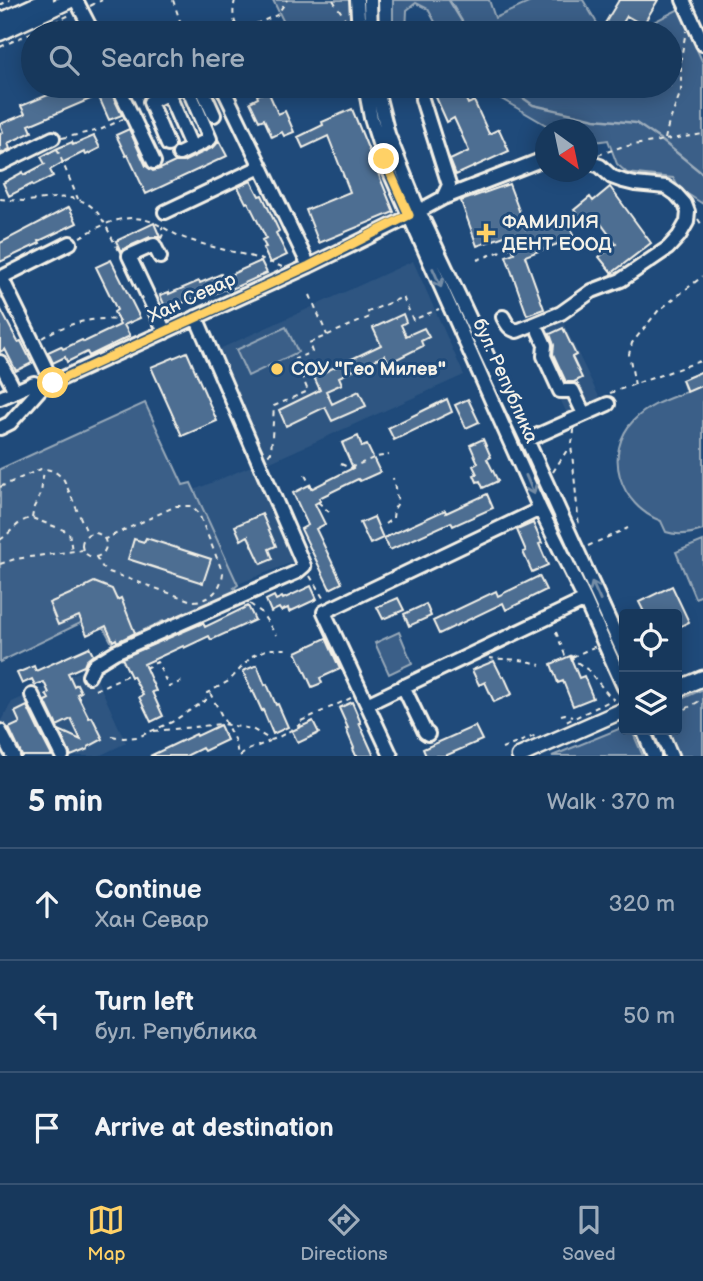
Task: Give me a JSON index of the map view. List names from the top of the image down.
{
  "streets": {
    "street": ["Хан Севар", "бул. Република"]
  },
  "crossings": [
    ["Хан Севар", "бул. Република"]
  ],
  "places": {
    "health": ["ФАМИЛИЯ ДЕНТ ЕООД"],
    "other": ["СОУ \"Гео Милев\""]
  },
  "north": "bottom right",
  "page": {
    "search": "Search here",
    "heading": ["5 min", "Walk · 370 m"],
    "list": [
      ["Continue", "Хан Севар", "320 m"],
      ["Turn left", "бул. Република", "50 m"],
      "Arrive at destination"
    ],
    "nav": ["Map", "Directions", "Saved"]
  }
}
